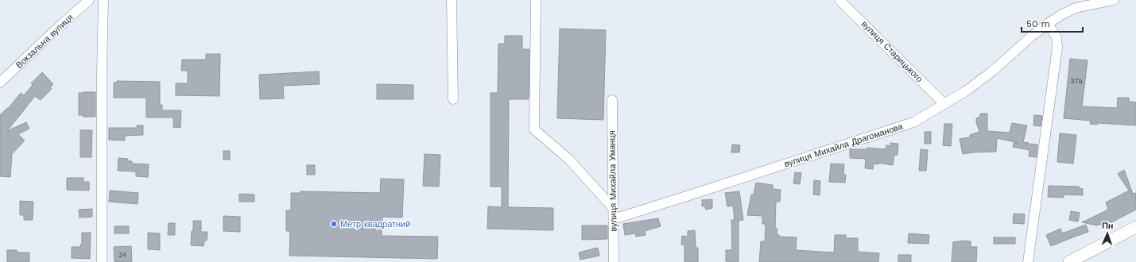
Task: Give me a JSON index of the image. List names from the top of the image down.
{
  "streets": {
    "street": [
      "Вокзальна вулиця",
      "вулиця Старицького",
      "вулиця Михайла Драгоманова",
      "вулиця Михайла Уманця"
    ]
  },
  "crossings": [
    ["вулиця Старицького", "вулиця Михайла Драгоманова"],
    ["вулиця Михайла Драгоманова", "вулиця Михайла Уманця"]
  ],
  "places": ["Метр квадратний"],
  "house_numbers": ["37а", "34"],
  "scale_bar": "50 m",
  "north": "top"
}
